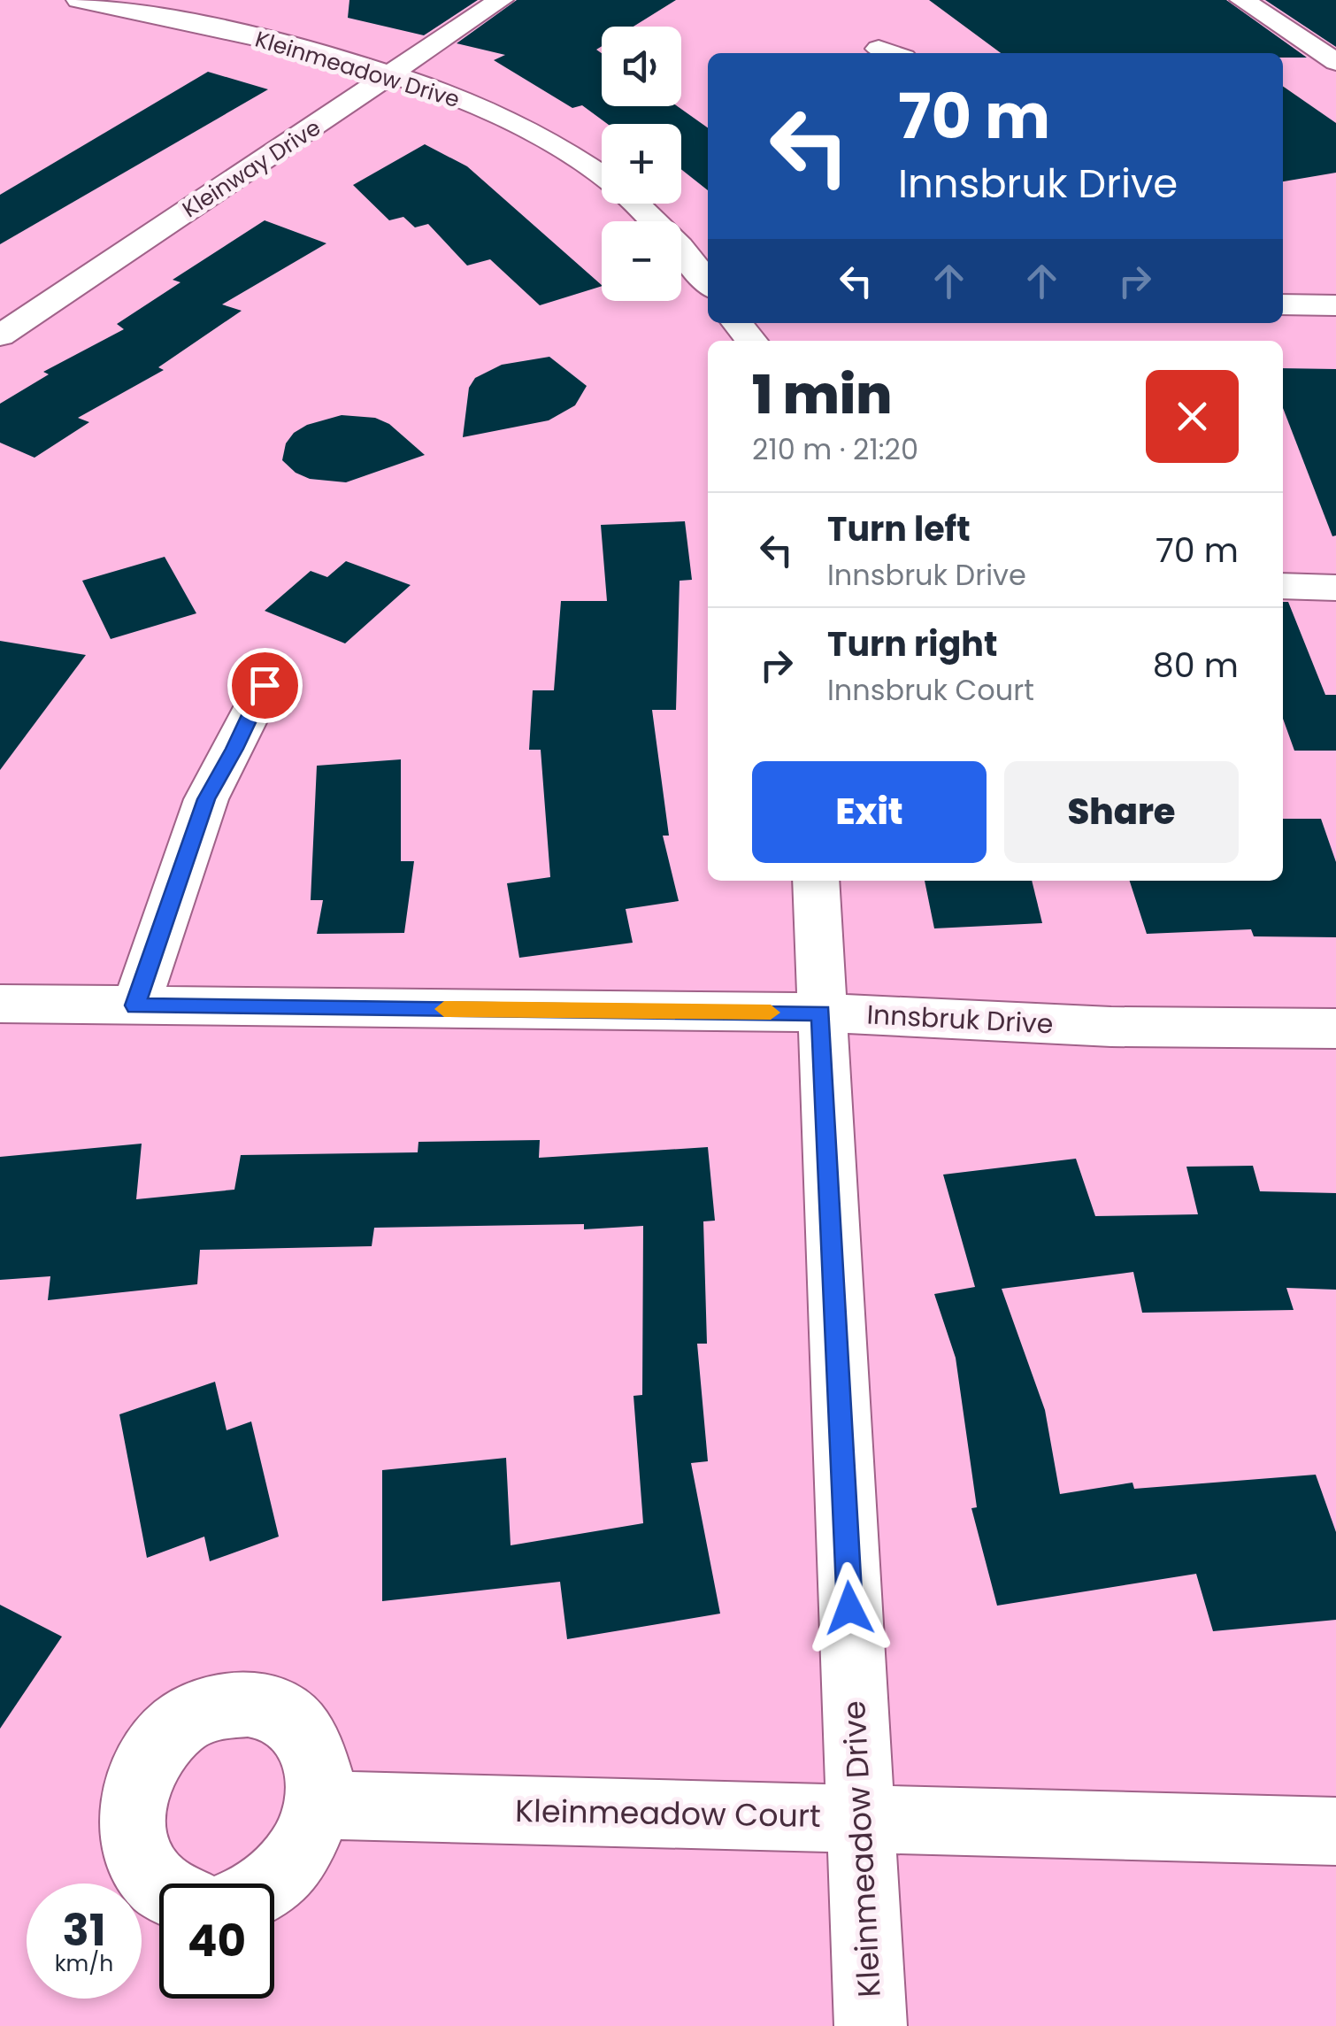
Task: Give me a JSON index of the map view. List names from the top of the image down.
{
  "streets": {
    "street": [
      "Kleinmeadow Drive",
      "Kleinway Drive",
      "Innsbruk Drive",
      "Kleinmeadow Court"
    ]
  },
  "crossings": [
    ["Kleinmeadow Drive", "Kleinway Drive"],
    ["Kleinmeadow Drive", "Innsbruk Drive"],
    ["Kleinmeadow Drive", "Kleinmeadow Court"]
  ],
  "page": {
    "map_buttons": ["+", "−"],
    "turn": ["70 m", "Innsbruk Drive"],
    "heading": ["1 min", "210 m · 21:20"],
    "list": [
      {
        "name": "Turn left",
        "note": "Innsbruk Drive",
        "value": "70 m"
      },
      {
        "name": "Turn right",
        "note": "Innsbruk Court",
        "value": "80 m"
      }
    ],
    "buttons": ["Exit", "Share"],
    "speed": "31 km/h",
    "limit": "40"
  }
}
